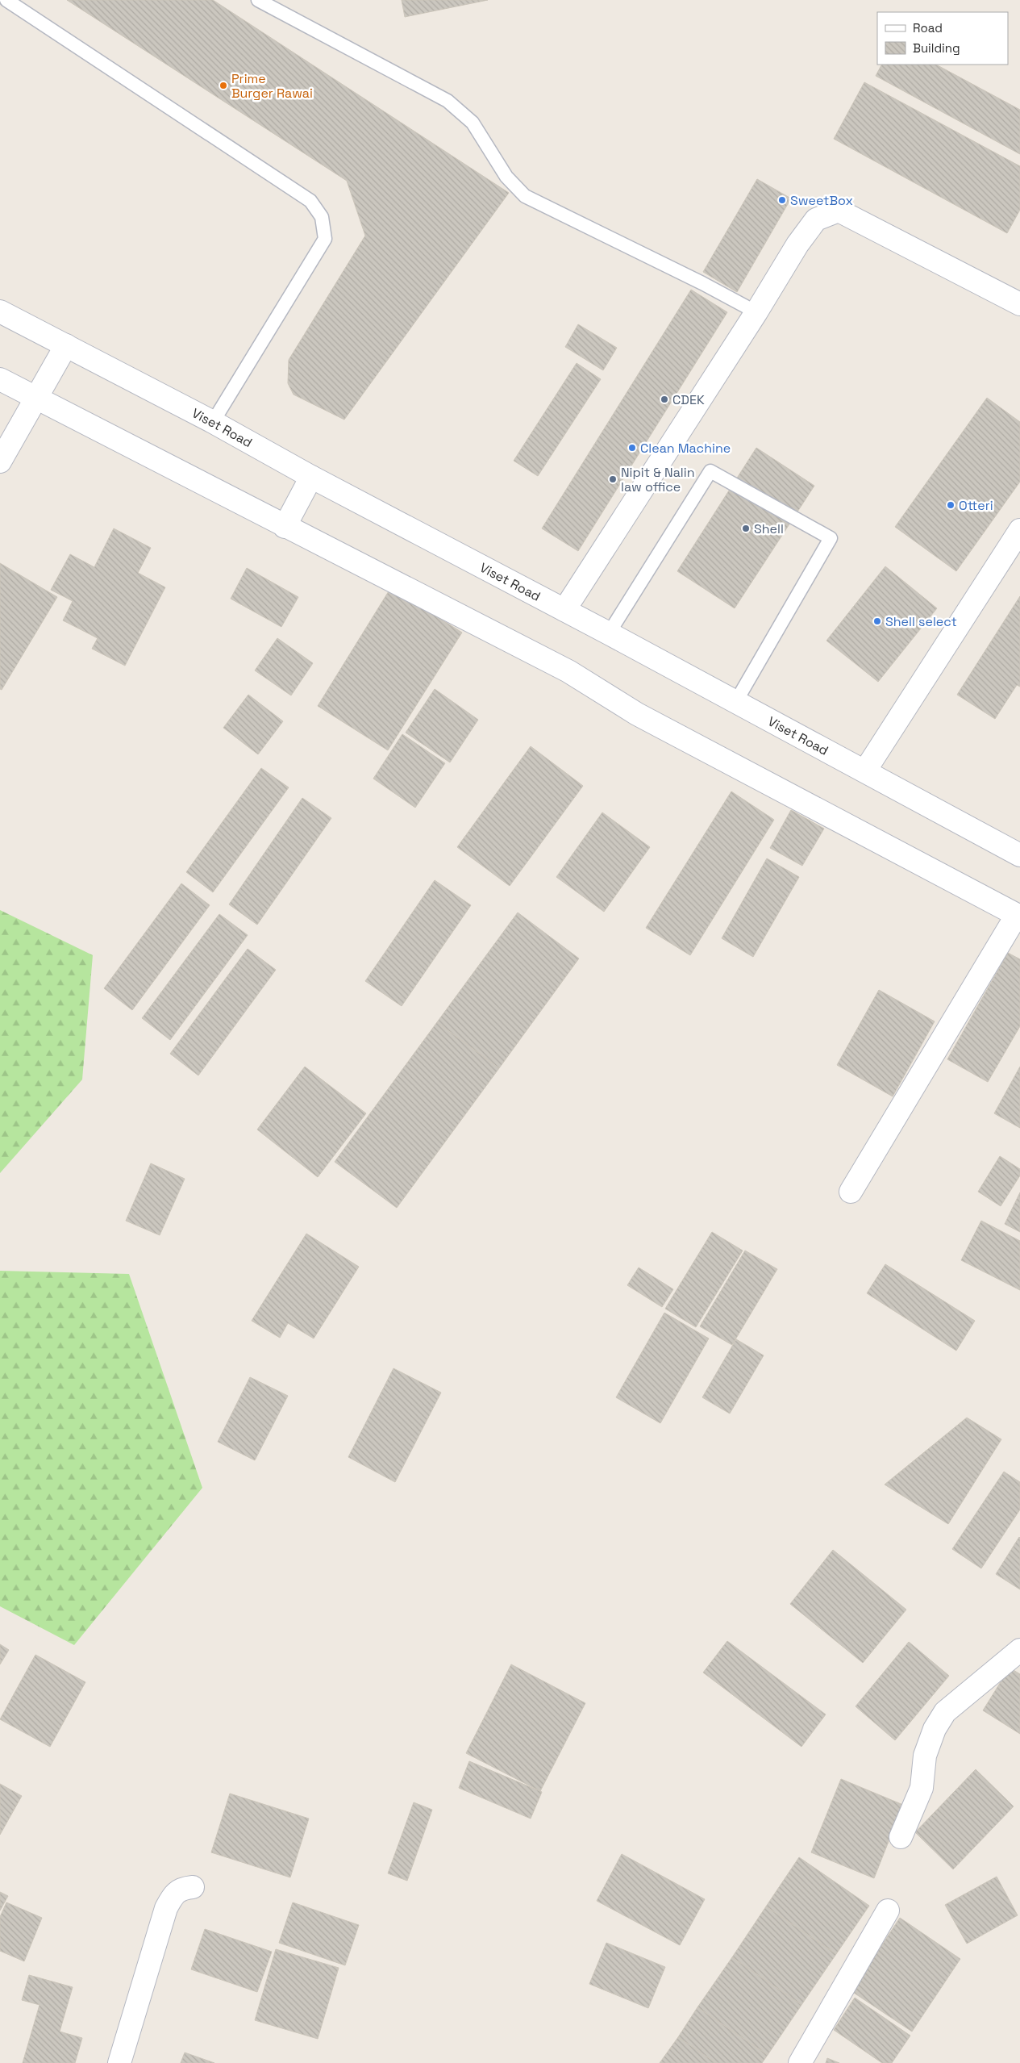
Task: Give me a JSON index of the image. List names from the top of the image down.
{
  "streets": {
    "main road": ["Viset Road"]
  },
  "places": [
    "Prime Burger Rawai",
    "SweetBox",
    "CDEK",
    "Clean Machine",
    "Nipit & Nalin law office",
    "Otteri",
    "Shell",
    "Shell select"
  ],
  "legend": ["Road", "Building"]
}
